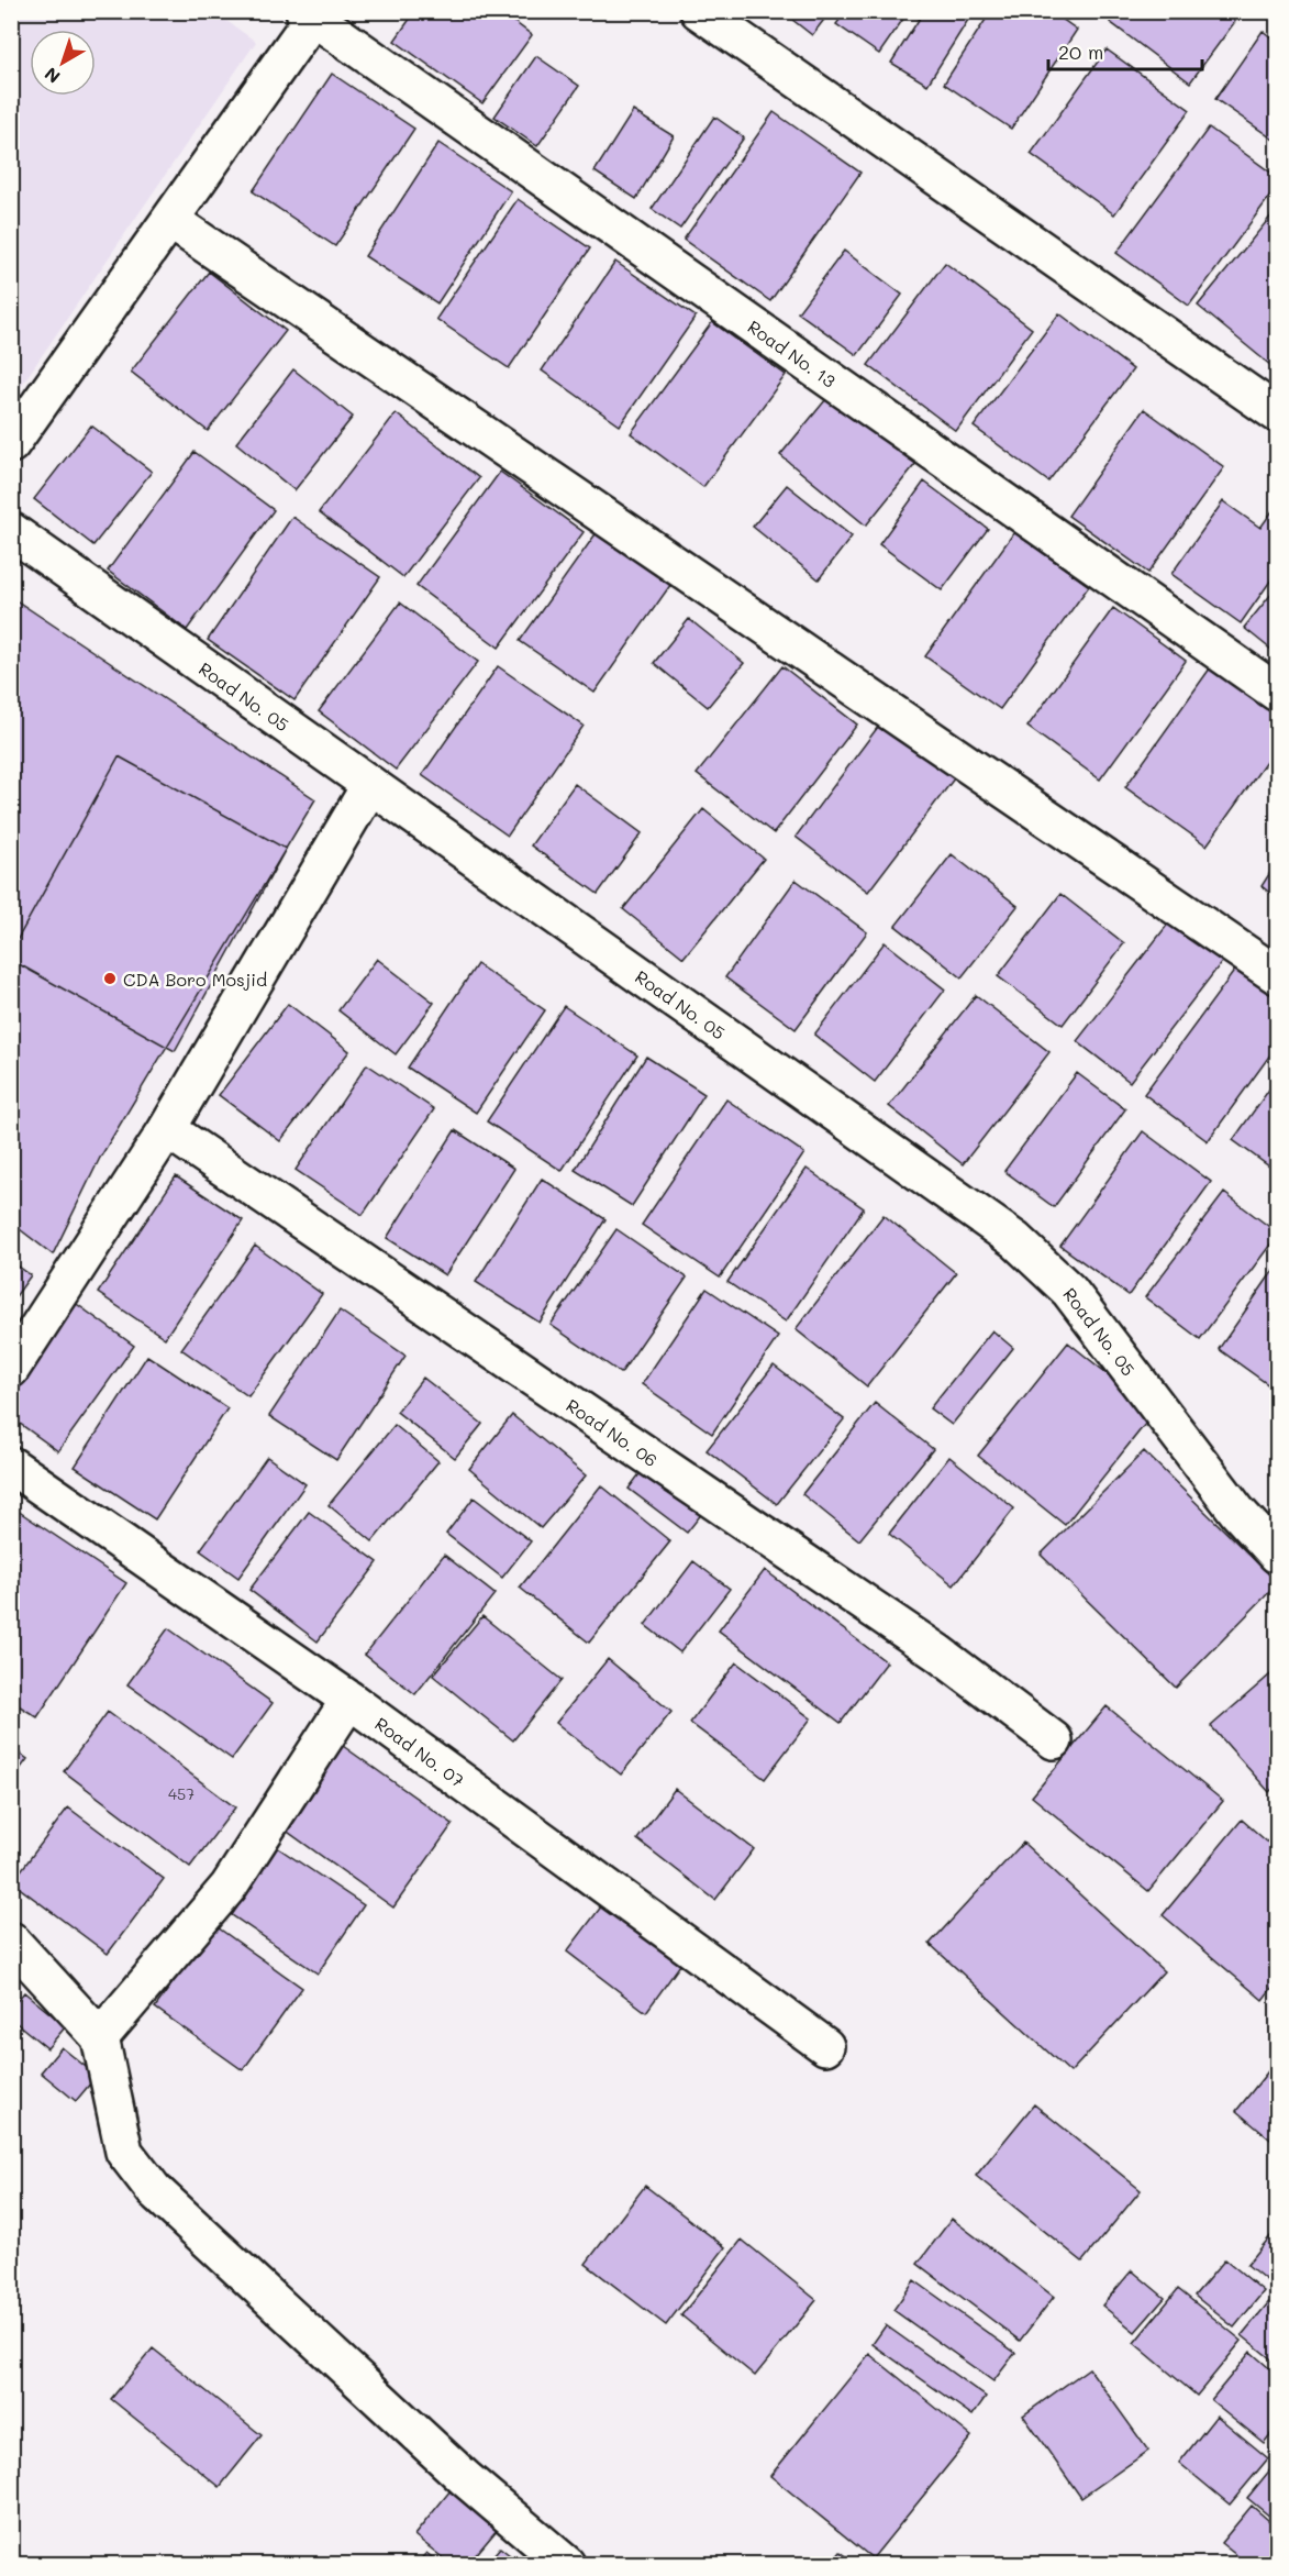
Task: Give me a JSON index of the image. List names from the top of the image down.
{
  "streets": {
    "street": [
      "Road No. 13",
      "Road No. 05",
      "Road No. 06",
      "Road No. 07"
    ]
  },
  "places": ["CDA Boro Mosjid"],
  "house_numbers": ["457"],
  "scale_bar": "20 m",
  "north": "bottom left"
}
